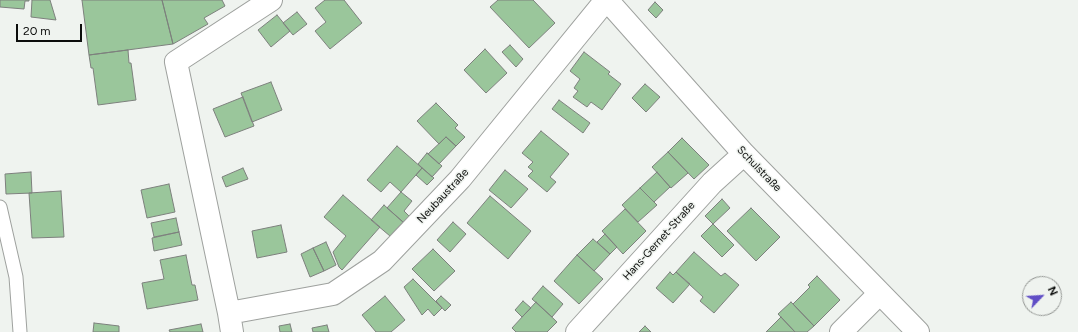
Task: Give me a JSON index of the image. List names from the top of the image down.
{
  "streets": {
    "street": ["Schulstraße", "Neubaustraße", "Hans-Gernet-Straße"]
  },
  "crossings": [
    ["Schulstraße", "Neubaustraße"],
    ["Schulstraße", "Hans-Gernet-Straße"]
  ],
  "scale_bar": "20 m",
  "north": "top right"
}
